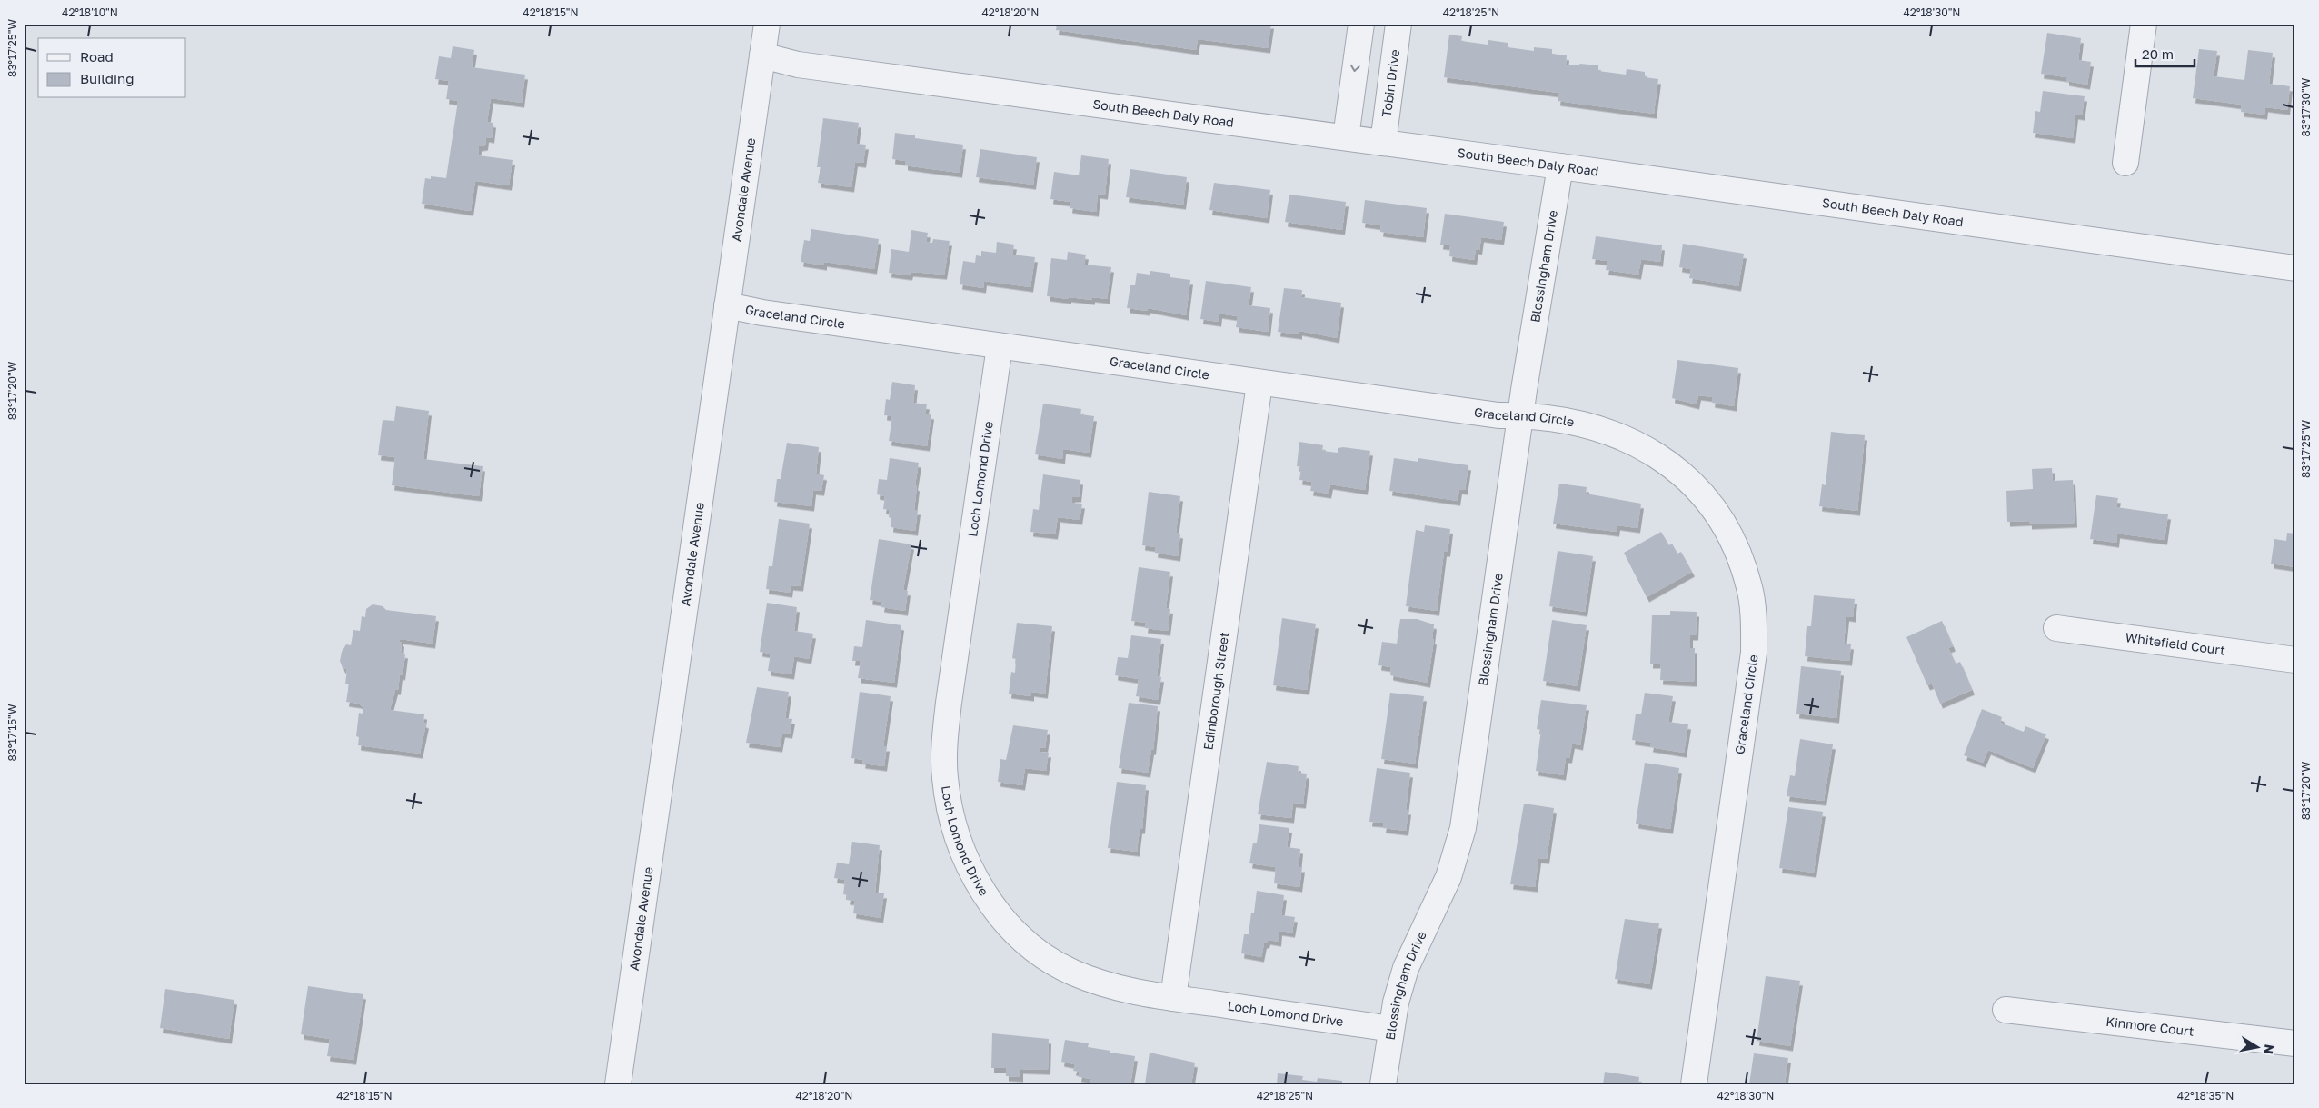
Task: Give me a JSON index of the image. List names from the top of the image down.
{
  "streets": {
    "street": [
      "Tobin Drive",
      "South Beech Daly Road",
      "Avondale Avenue",
      "Blossingham Drive",
      "Graceland Circle",
      "Loch Lomond Drive",
      "Whitefield Court",
      "Edinborough Street",
      "Kinmore Court"
    ]
  },
  "crossings": [
    ["Tobin Drive", "South Beech Daly Road"],
    ["South Beech Daly Road", "Avondale Avenue"],
    ["South Beech Daly Road", "Blossingham Drive"],
    ["Avondale Avenue", "Graceland Circle"],
    ["Blossingham Drive", "Graceland Circle"],
    ["Blossingham Drive", "Loch Lomond Drive"],
    ["Graceland Circle", "Loch Lomond Drive"],
    ["Graceland Circle", "Edinborough Street"],
    ["Loch Lomond Drive", "Edinborough Street"]
  ],
  "legend": ["Road", "Building"],
  "scale_bar": "20 m",
  "north": "right",
  "coordinates": [
    "42°18'10\"N",
    "42°18'15\"N",
    "42°18'20\"N",
    "42°18'25\"N",
    "42°18'30\"N",
    "83°17'25\"W",
    "83°17'30\"W",
    "83°17'20\"W",
    "83°17'15\"W",
    "42°18'35\"N"
  ]
}
